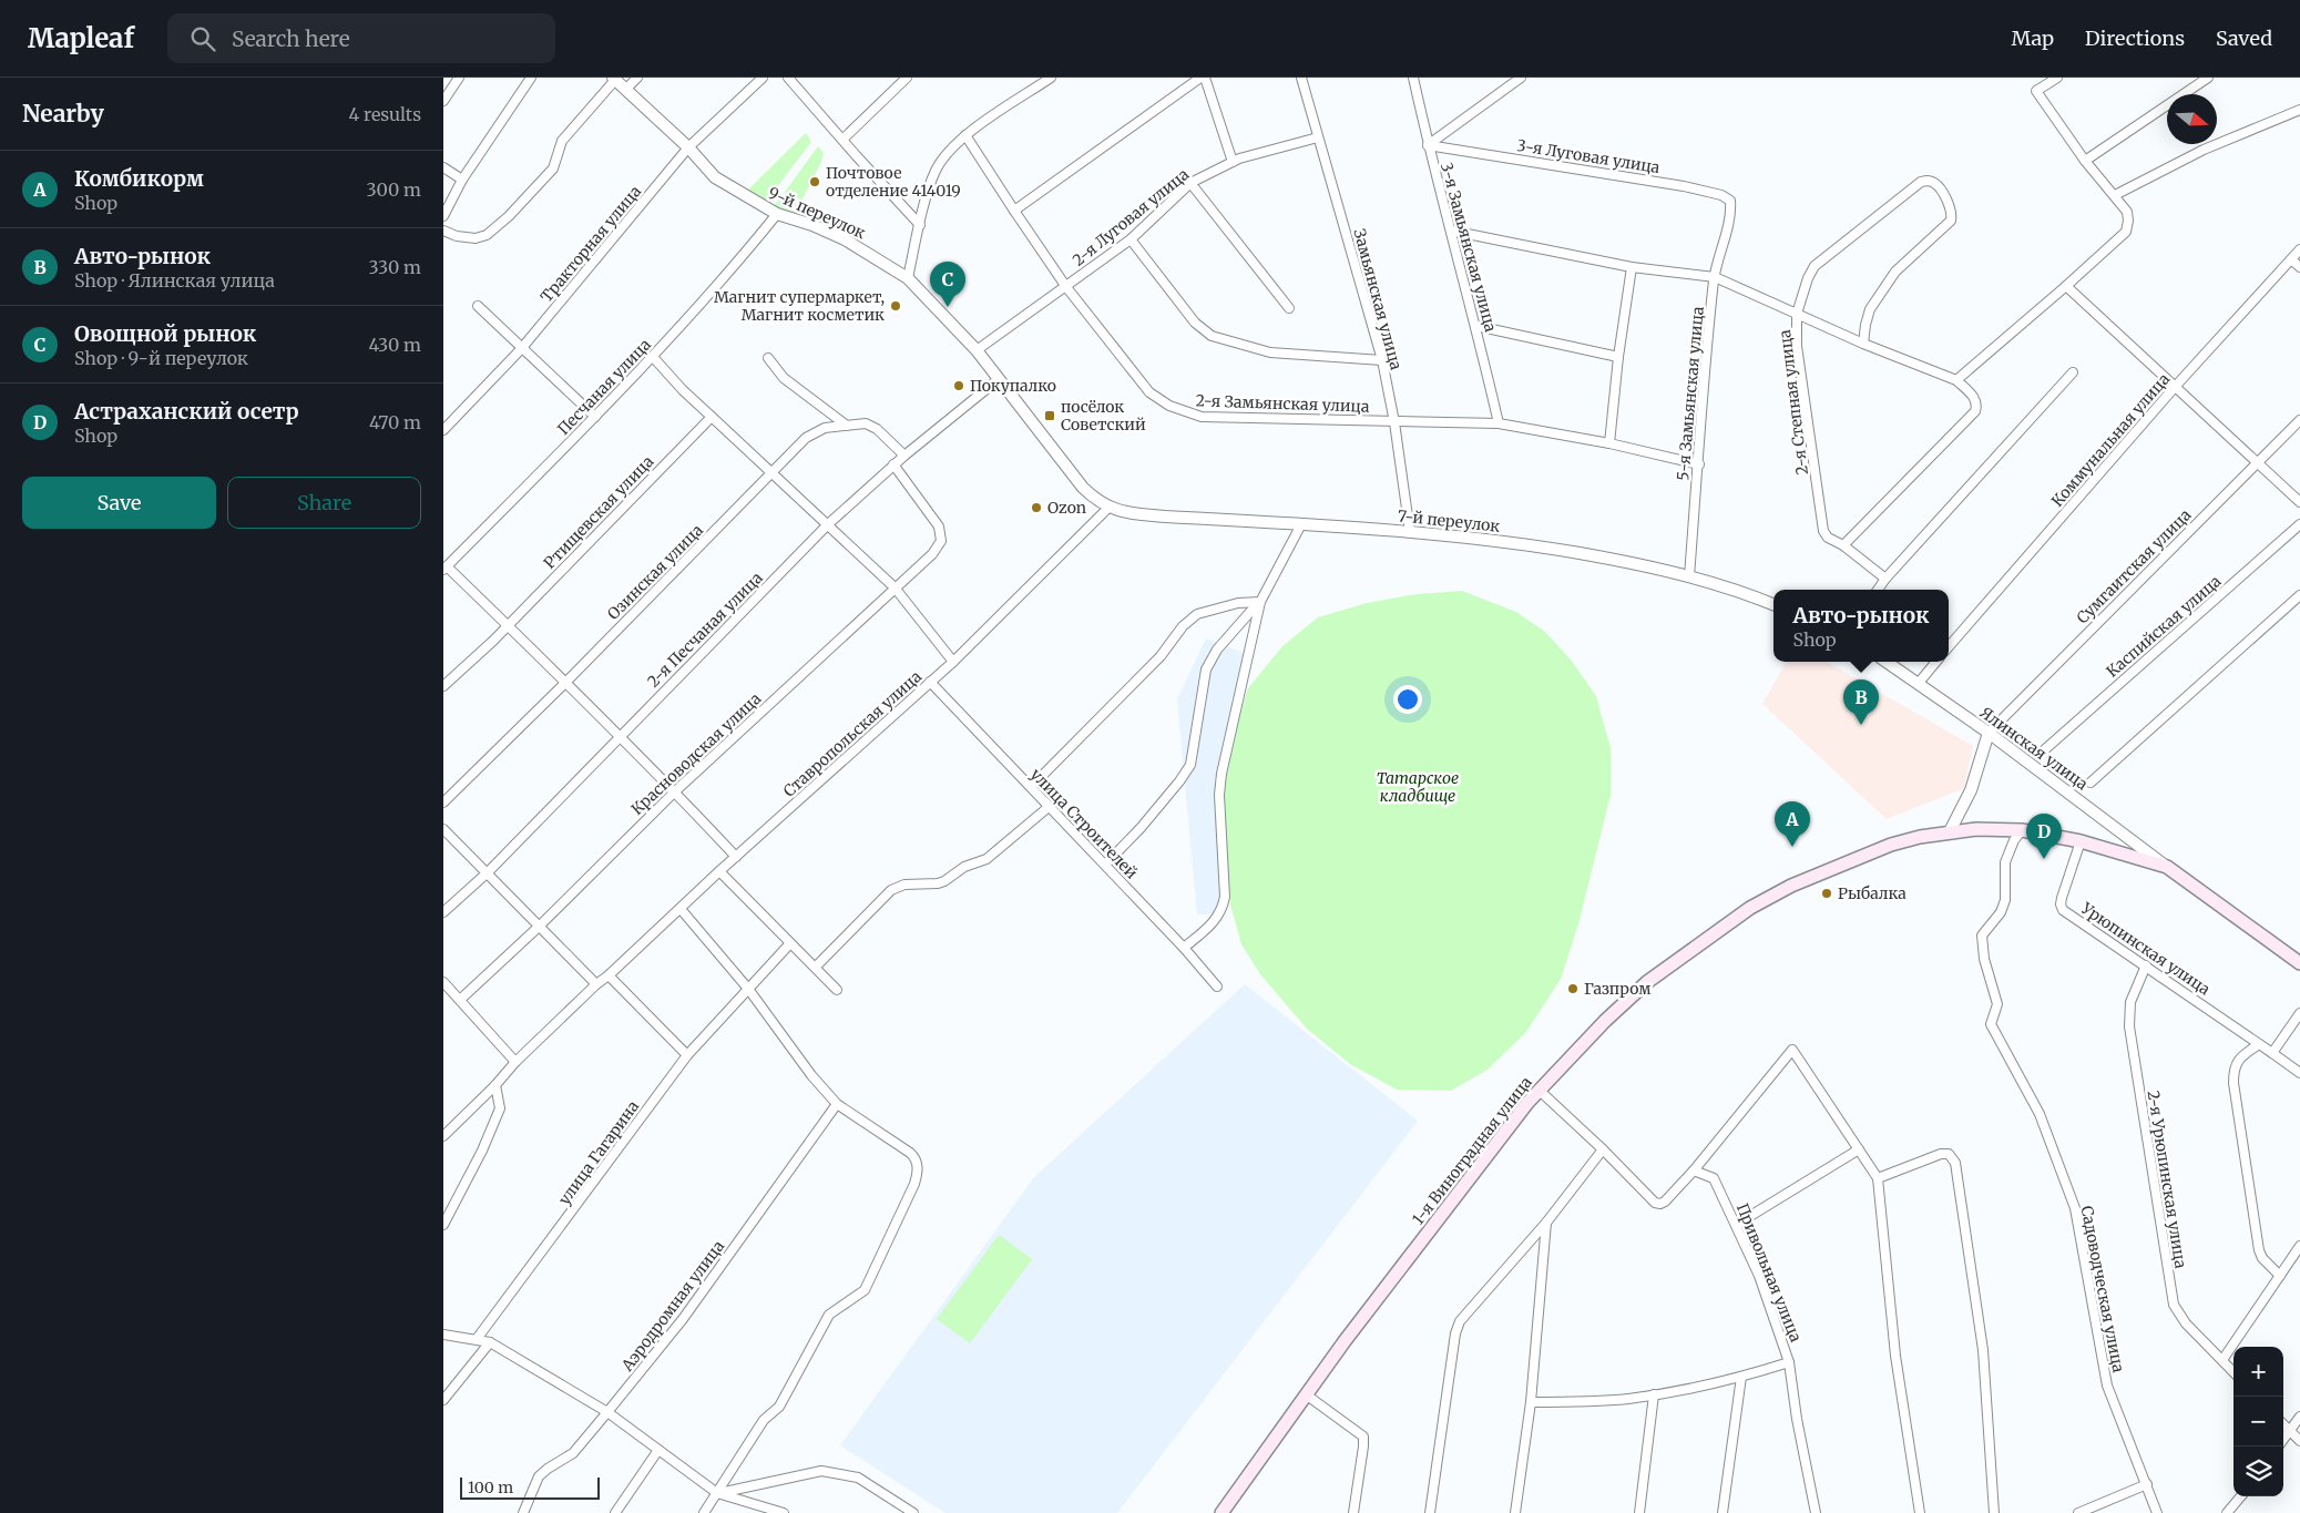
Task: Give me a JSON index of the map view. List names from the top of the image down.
{
  "streets": {
    "main road": ["1-я Виноградная улица"],
    "street": [
      "3-я Луговая улица",
      "9-й переулок",
      "2-я Луговая улица",
      "Тракторная улица",
      "3-я Замьянская улица",
      "Замьянская улица",
      "Песчаная улица",
      "5-я Замьянская улица",
      "2-я Степная улица",
      "2-я Замьянская улица",
      "Коммунальная улица",
      "Ртищевская улица",
      "7-й переулок",
      "Сумгаитская улица",
      "Озинская улица",
      "Каспийская улица",
      "2-я Песчаная улица",
      "Ставропольская улица",
      "Ялинская улица",
      "Красноводская улица",
      "улица Строителей",
      "Урюпинская улица",
      "улица Гагарина",
      "2-я Урюпинская улица",
      "Привольная улица",
      "Садоводческая улица",
      "Аэродромная улица"
    ]
  },
  "crossings": [
    ["3-я Луговая улица", "3-я Замьянская улица"],
    ["3-я Луговая улица", "5-я Замьянская улица"],
    ["9-й переулок", "2-я Луговая улица"],
    ["9-й переулок", "Тракторная улица"],
    ["9-й переулок", "Песчаная улица"],
    ["9-й переулок", "7-й переулок"],
    ["9-й переулок", "2-я Песчаная улица"],
    ["9-й переулок", "Ставропольская улица"],
    ["2-я Луговая улица", "Замьянская улица"],
    ["2-я Луговая улица", "2-я Замьянская улица"],
    ["3-я Замьянская улица", "2-я Замьянская улица"],
    ["Замьянская улица", "2-я Замьянская улица"],
    ["Замьянская улица", "7-й переулок"],
    ["5-я Замьянская улица", "2-я Замьянская улица"],
    ["5-я Замьянская улица", "7-й переулок"],
    ["7-й переулок", "Ставропольская улица"],
    ["Сумгаитская улица", "Ялинская улица"],
    ["Озинская улица", "2-я Песчаная улица"],
    ["2-я Песчаная улица", "Красноводская улица"],
    ["Ставропольская улица", "улица Строителей"],
    ["Ялинская улица", "1-я Виноградная улица"],
    ["Урюпинская улица", "1-я Виноградная улица"],
    ["Урюпинская улица", "2-я Урюпинская улица"],
    ["1-я Виноградная улица", "Садоводческая улица"]
  ],
  "parks": ["Татарское кладбище"],
  "places": {
    "other": [
      "Почтовое отделение 414019",
      "Магнит супермаркет, Магнит косметик",
      "Покупалко",
      "Ozon",
      "Рыбалка",
      "Газпром"
    ],
    "transit": ["посёлок Советский"]
  },
  "scale_bar": "100 m",
  "north": "right",
  "page": {
    "header": "Mapleaf",
    "search": "Search here",
    "nav": ["Map", "Directions", "Saved"],
    "heading": ["Nearby", "4 results"],
    "list": [
      {
        "mark": "A",
        "name": "Комбикорм",
        "note": "Shop",
        "value": "300 m"
      },
      {
        "mark": "B",
        "name": "Авто-рынок",
        "note": "Shop · Ялинская улица",
        "value": "330 m"
      },
      {
        "mark": "C",
        "name": "Овощной рынок",
        "note": "Shop · 9-й переулок",
        "value": "430 m"
      },
      {
        "mark": "D",
        "name": "Астраханский осетр",
        "note": "Shop",
        "value": "470 m"
      }
    ],
    "pins": [
      "C",
      "B",
      "A",
      "D"
    ],
    "buttons": ["Save", "Share"],
    "popup": ["Авто-рынок", "Shop"],
    "map_buttons": ["+", "−"],
    "scale": "100 m"
  }
}
